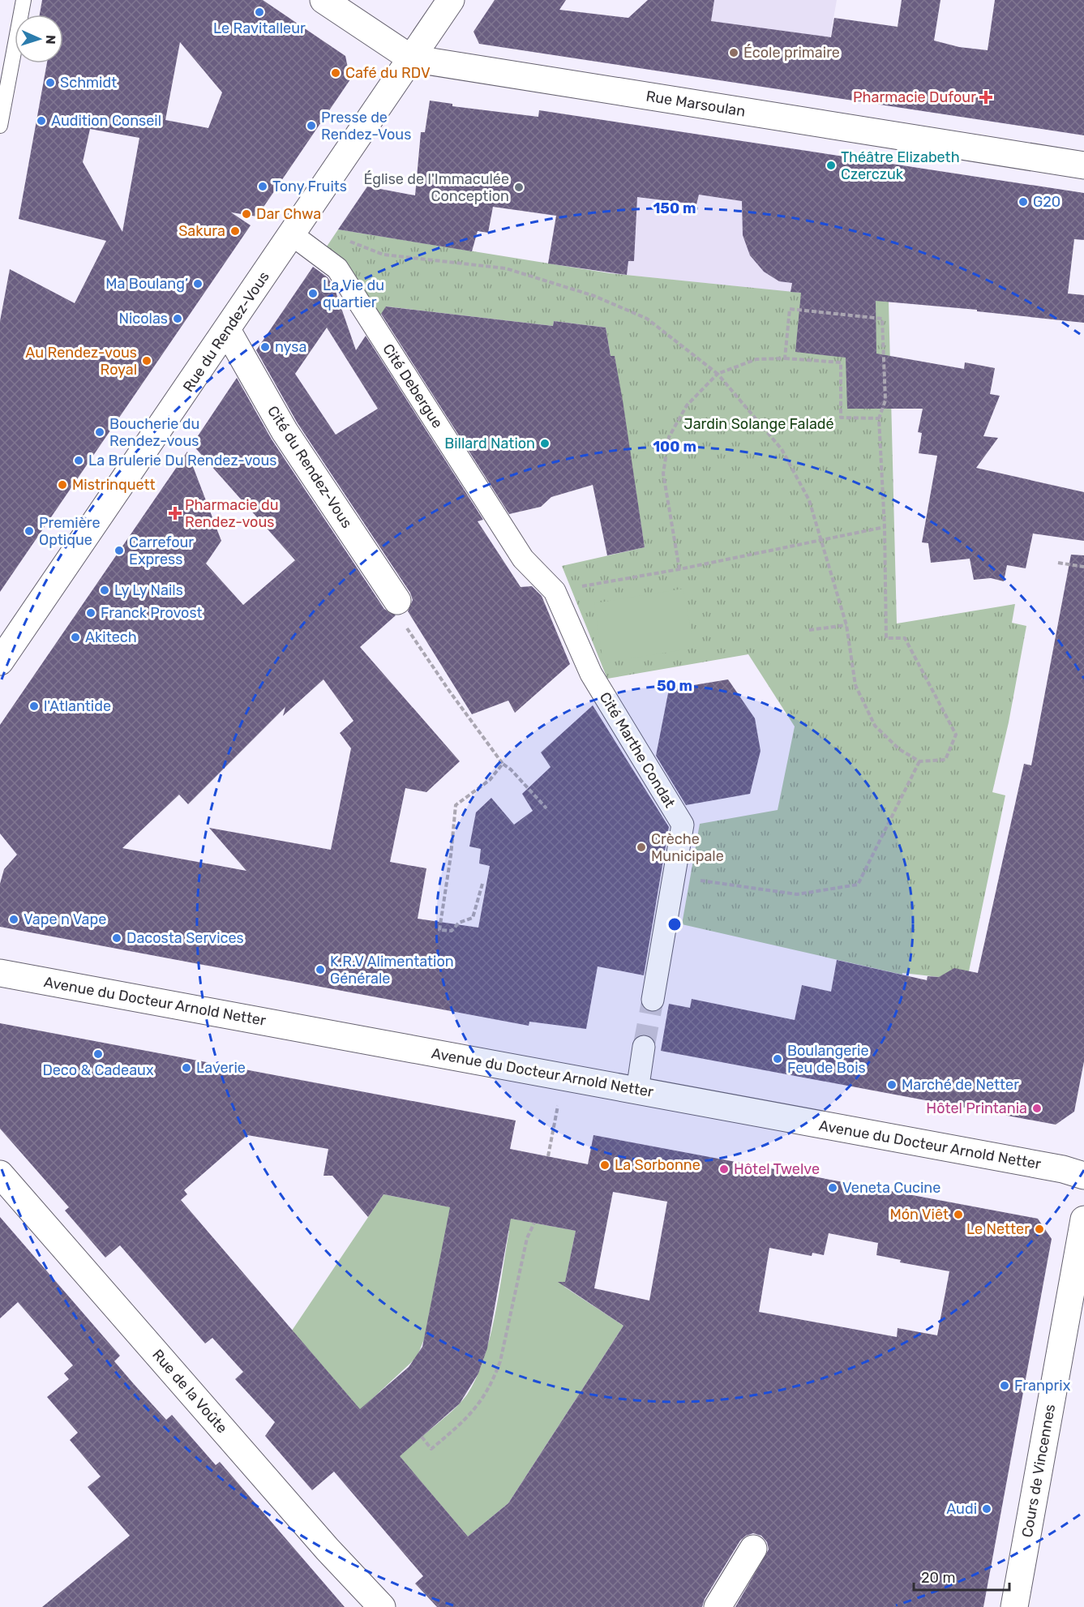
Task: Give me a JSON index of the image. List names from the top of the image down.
{
  "streets": {
    "street": [
      "Rue Marsoulan",
      "Rue du Rendez-Vous",
      "Cité Debergue",
      "Cité du Rendez-Vous",
      "Cité Marthe Condat",
      "Avenue du Docteur Arnold Netter",
      "Rue de la Voûte",
      "Cours de Vincennes"
    ]
  },
  "crossings": [
    ["Rue Marsoulan", "Rue du Rendez-Vous"],
    ["Rue du Rendez-Vous", "Cité Debergue"],
    ["Rue du Rendez-Vous", "Cité du Rendez-Vous"],
    ["Cité Debergue", "Cité Marthe Condat"]
  ],
  "parks": ["Jardin Solange Faladé"],
  "places": {
    "other": [
      "Le Ravitalleur",
      "École primaire",
      "Café du RDV",
      "Schmidt",
      "Audition Conseil",
      "Presse de Rendez-Vous",
      "Théâtre Elizabeth Czerczuk",
      "Tony Fruits",
      "Église de l'Immaculée Conception",
      "G20",
      "Dar Chwa",
      "Sakura",
      "Ma Boulang’",
      "La Vie du quartier",
      "Nicolas",
      "nysa",
      "Au Rendez-vous Royal",
      "Boucherie du Rendez-vous",
      "Billard Nation",
      "La Brulerie Du Rendez-vous",
      "Mistrinquett",
      "Première Optique",
      "Carrefour Express",
      "Ly Ly Nails",
      "Franck Provost",
      "Akitech",
      "l'Atlantide",
      "Crèche Municipale",
      "Vape n Vape",
      "Dacosta Services",
      "K.R.V Alimentation Générale",
      "Deco & Cadeaux",
      "Boulangerie Feu de Bois",
      "Laverie",
      "Marché de Netter",
      "Hôtel Printania",
      "La Sorbonne",
      "Hôtel Twelve",
      "Veneta Cucine",
      "Món Viêt",
      "Le Netter",
      "Franprix",
      "Audi"
    ],
    "health": ["Pharmacie Dufour", "Pharmacie du Rendez-vous"]
  },
  "scale_bar": "20 m",
  "north": "right",
  "rings": ["150 m", "100 m", "50 m"]
}
